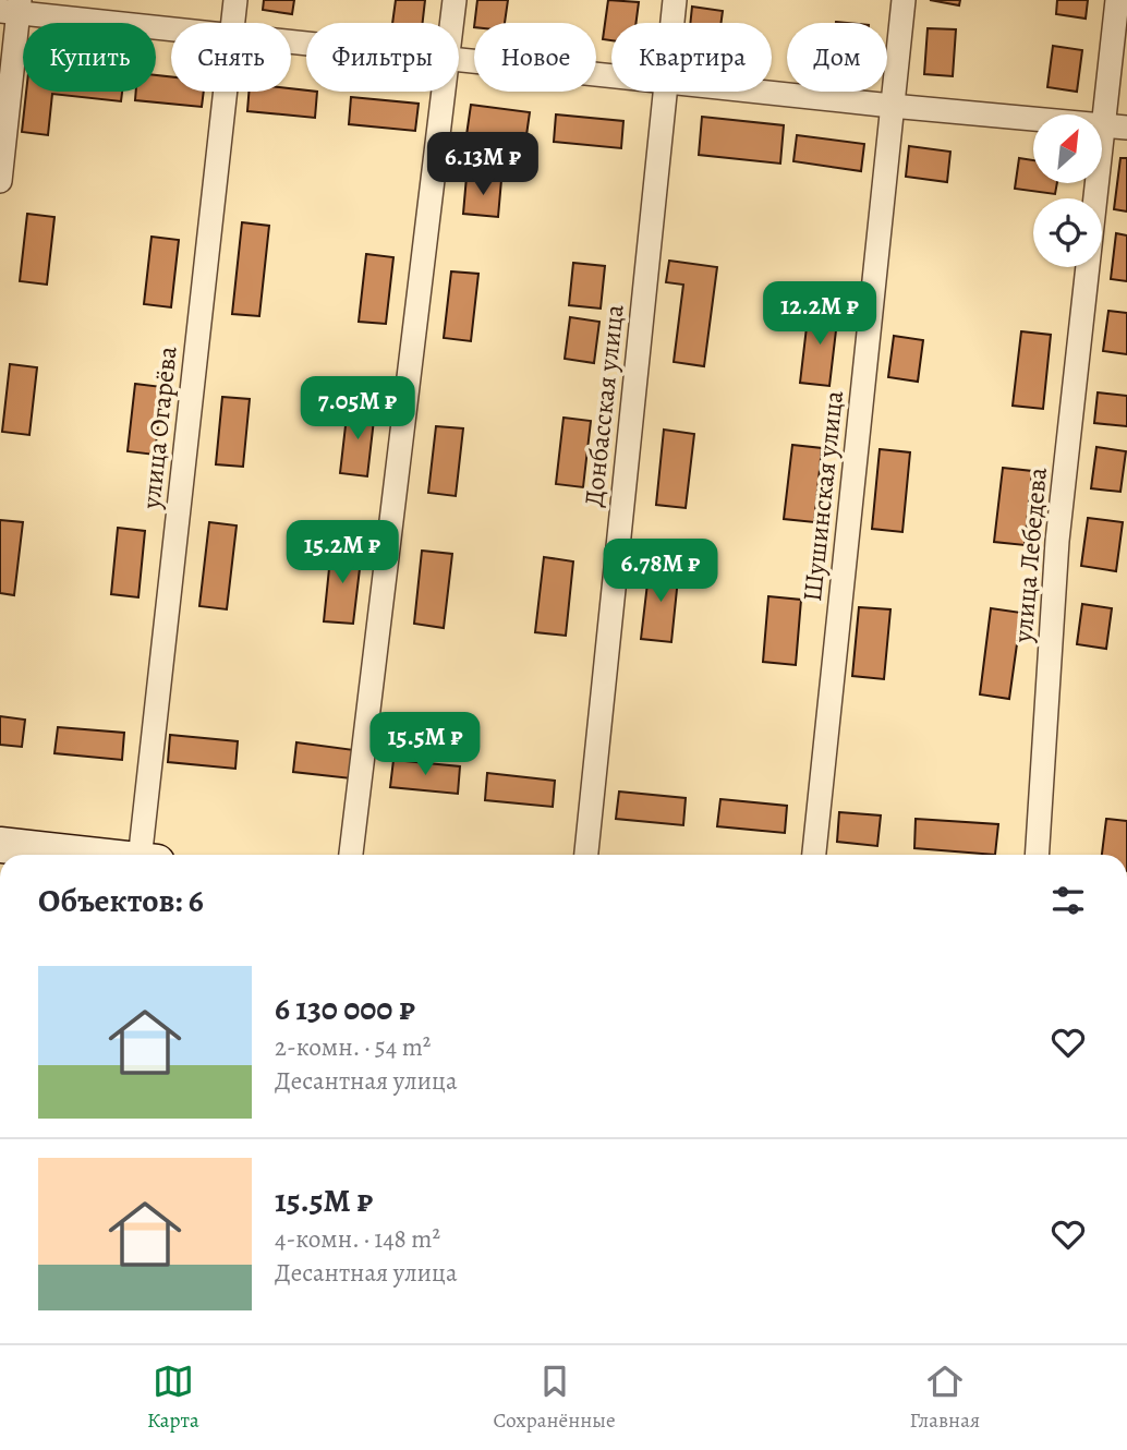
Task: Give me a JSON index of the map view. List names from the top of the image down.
{
  "streets": {
    "street": [
      "Донбасская улица",
      "улица Огарёва",
      "Шушинская улица",
      "улица Лебедева"
    ]
  },
  "north": "top right",
  "page": {
    "chip": [
      "Купить",
      "Снять",
      "Фильтры",
      "Новое",
      "Квартира",
      "Дом"
    ],
    "price": [
      "6.13M ₽",
      "12.2M ₽",
      "7.05M ₽",
      "15.2M ₽",
      "6.78M ₽",
      "15.5M ₽"
    ],
    "heading": "Объектов: 6",
    "list": [
      {
        "name": "6 130 000 ₽",
        "note": "2-комн. · 54 m² · Десантная улица"
      },
      {
        "name": "15.5M ₽",
        "note": "4-комн. · 148 m² · Десантная улица"
      }
    ],
    "tabs": ["Карта", "Сохранённые", "Главная"]
  }
}
